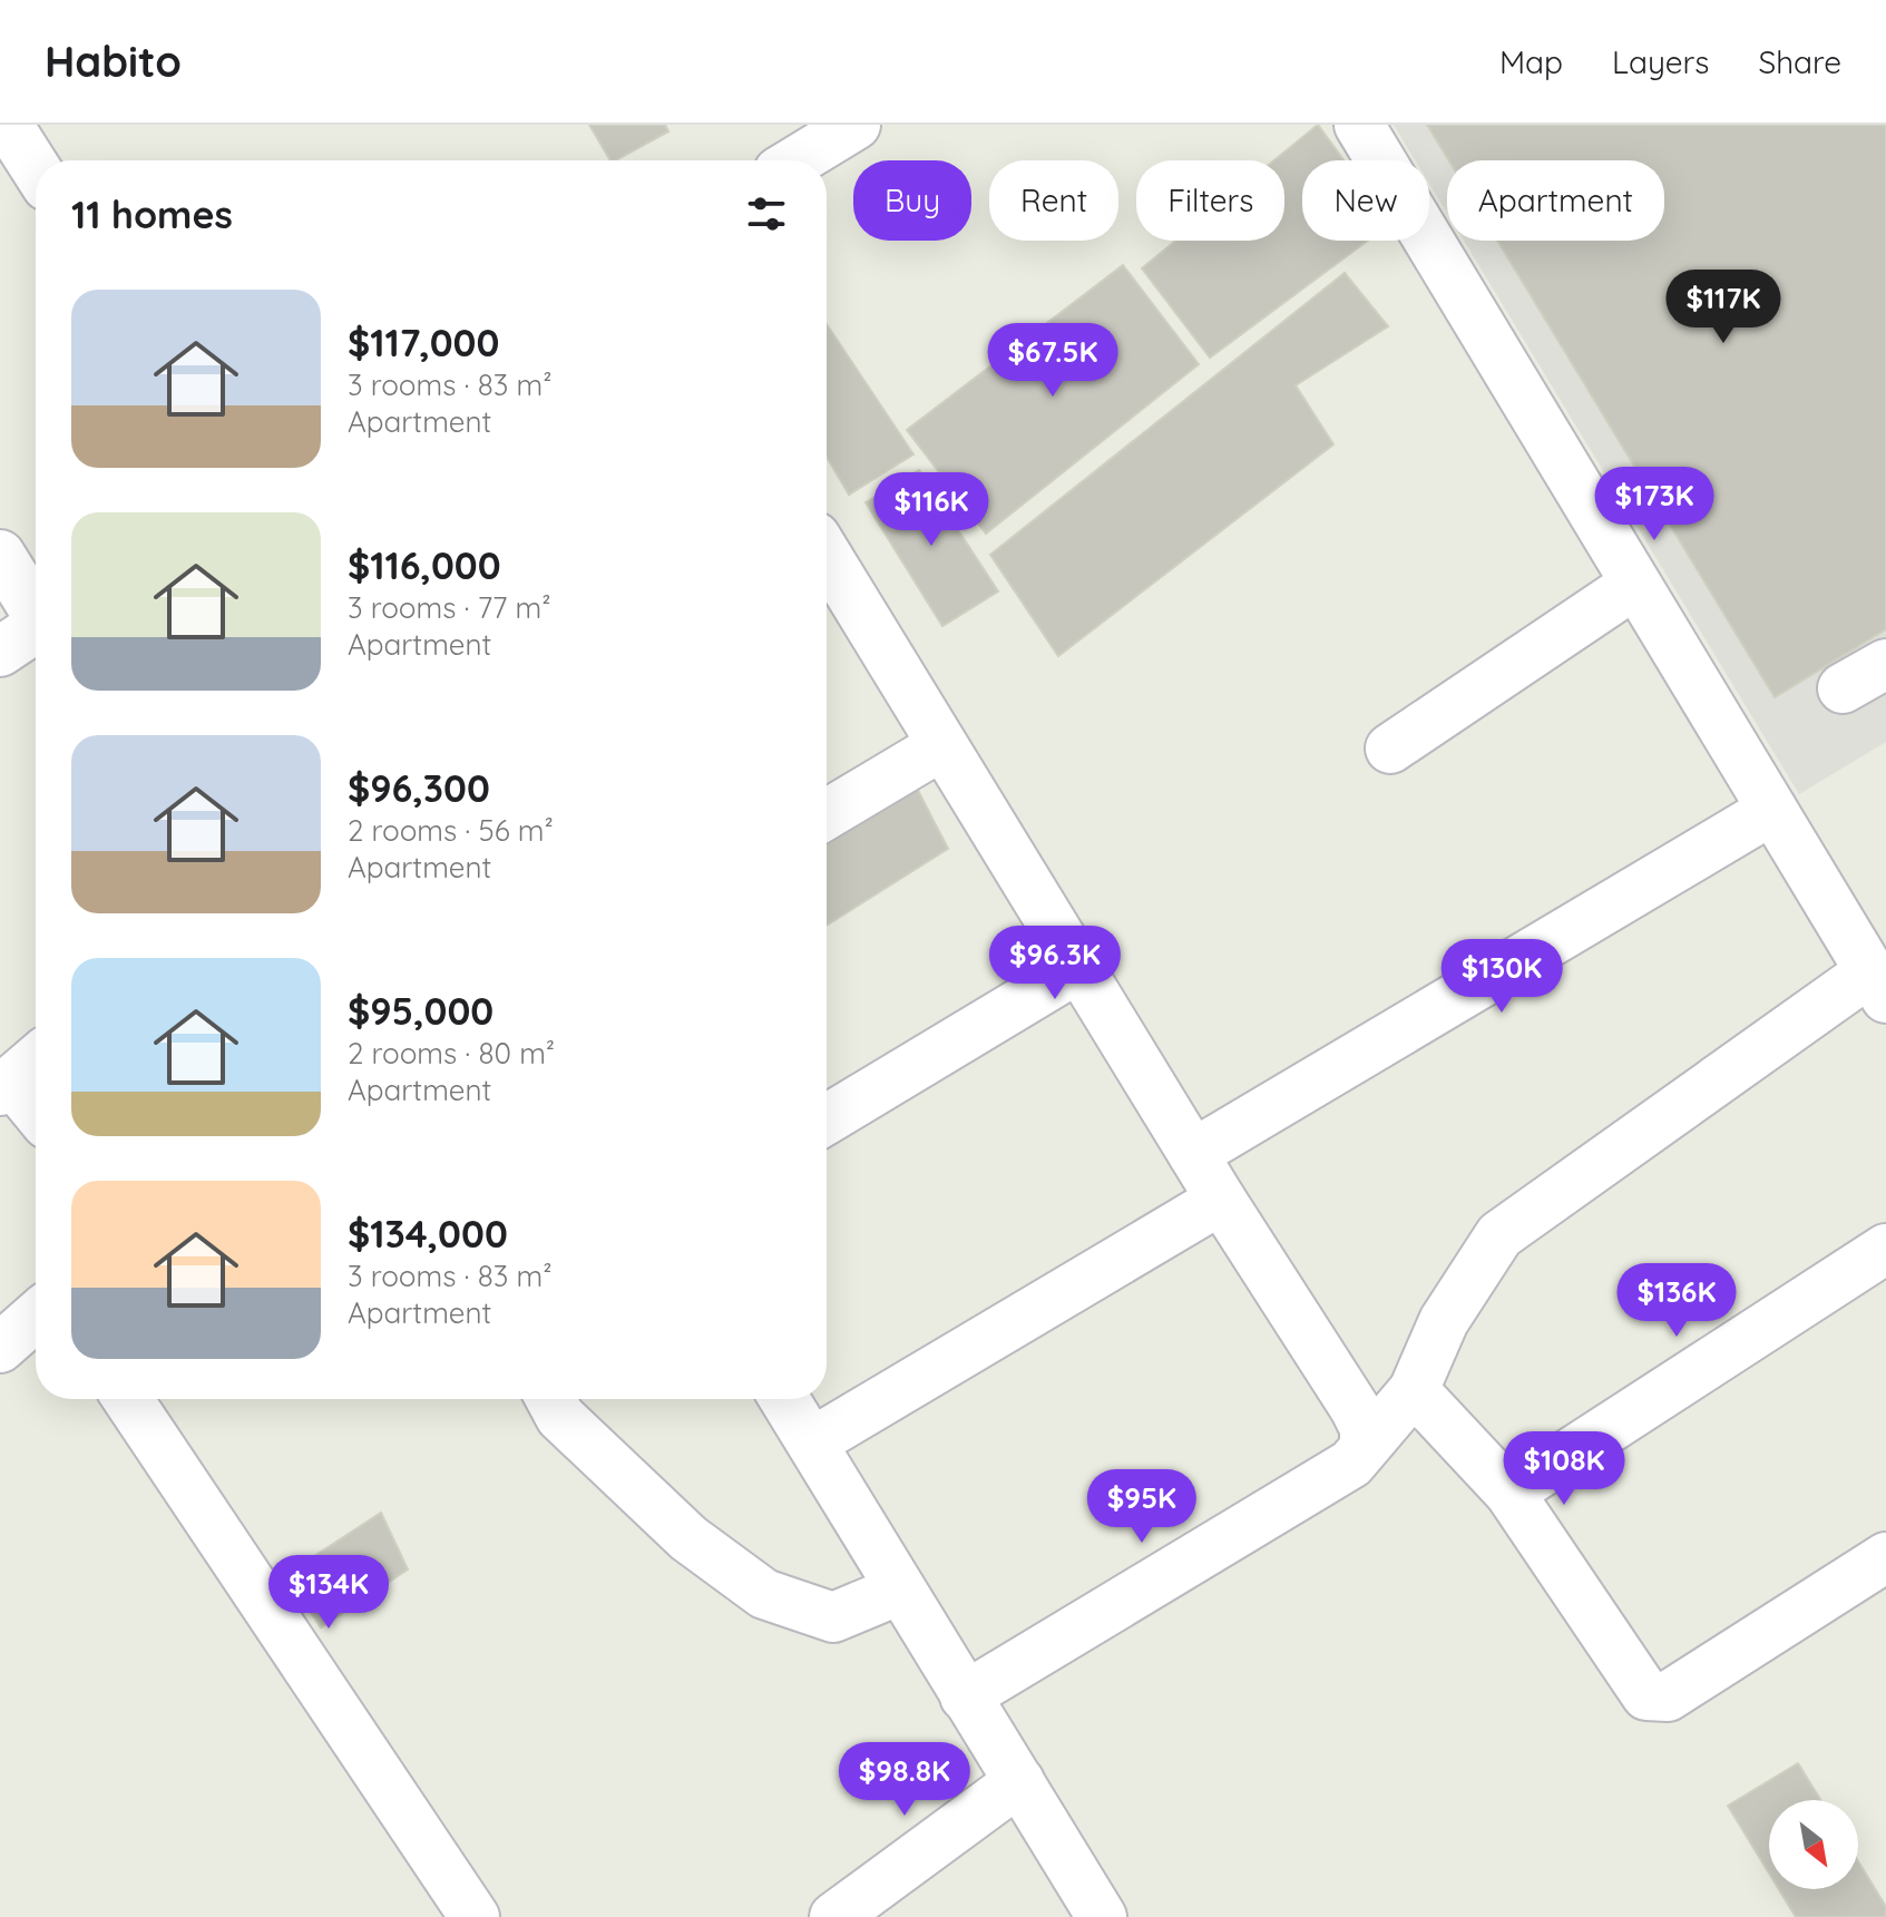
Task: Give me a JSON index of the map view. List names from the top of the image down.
{
  "north": "bottom right",
  "page": {
    "header": "Habito",
    "nav": ["Map", "Layers", "Share"],
    "chip": [
      "Buy",
      "Rent",
      "Filters",
      "New",
      "Apartment"
    ],
    "heading": "11 homes",
    "list": [
      {
        "name": "$117,000",
        "note": "3 rooms · 83 m² · Apartment"
      },
      {
        "name": "$116,000",
        "note": "3 rooms · 77 m² · Apartment"
      },
      {
        "name": "$96,300",
        "note": "2 rooms · 56 m² · Apartment"
      },
      {
        "name": "$95,000",
        "note": "2 rooms · 80 m² · Apartment"
      },
      {
        "name": "$134,000",
        "note": "3 rooms · 83 m² · Apartment"
      }
    ],
    "price": [
      "$117K",
      "$67.5K",
      "$173K",
      "$116K",
      "$96.3K",
      "$130K",
      "$136K",
      "$108K",
      "$95K",
      "$134K",
      "$98.8K"
    ]
  }
}
